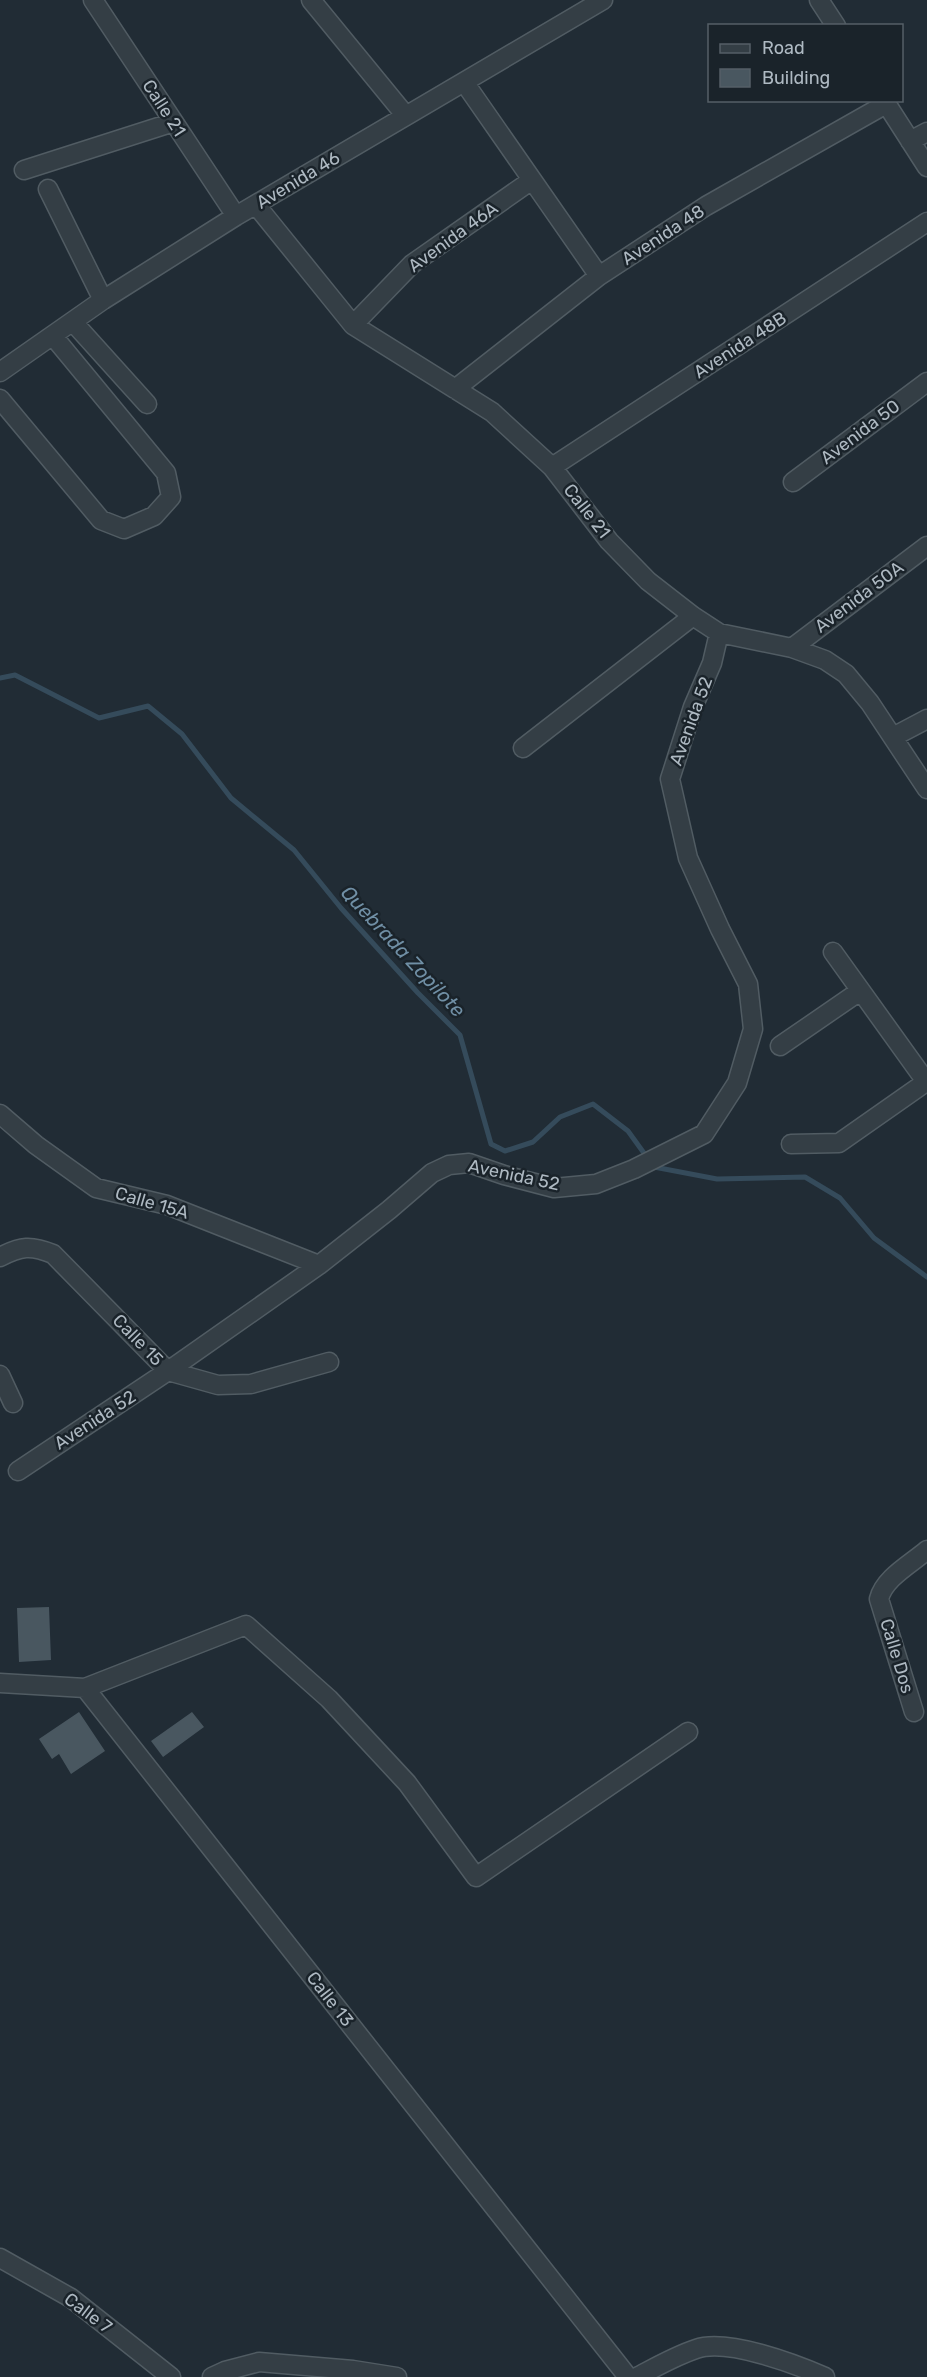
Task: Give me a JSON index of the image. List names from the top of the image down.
{
  "streets": {
    "street": [
      "Calle 21",
      "Avenida 46",
      "Avenida 48",
      "Avenida 46A",
      "Avenida 48B",
      "Avenida 50",
      "Avenida 50A",
      "Avenida 52",
      "Calle 15A",
      "Calle 15",
      "Calle Dos",
      "Calle 13",
      "Calle 7"
    ]
  },
  "crossings": [
    ["Calle 21", "Avenida 46"],
    ["Calle 21", "Avenida 48"],
    ["Calle 21", "Avenida 46A"],
    ["Calle 21", "Avenida 48B"],
    ["Calle 21", "Avenida 50A"],
    ["Calle 21", "Avenida 52"],
    ["Avenida 52", "Calle 15A"],
    ["Avenida 52", "Calle 15"]
  ],
  "water": ["Quebrada Zopilote"],
  "legend": ["Road", "Building"]
}
